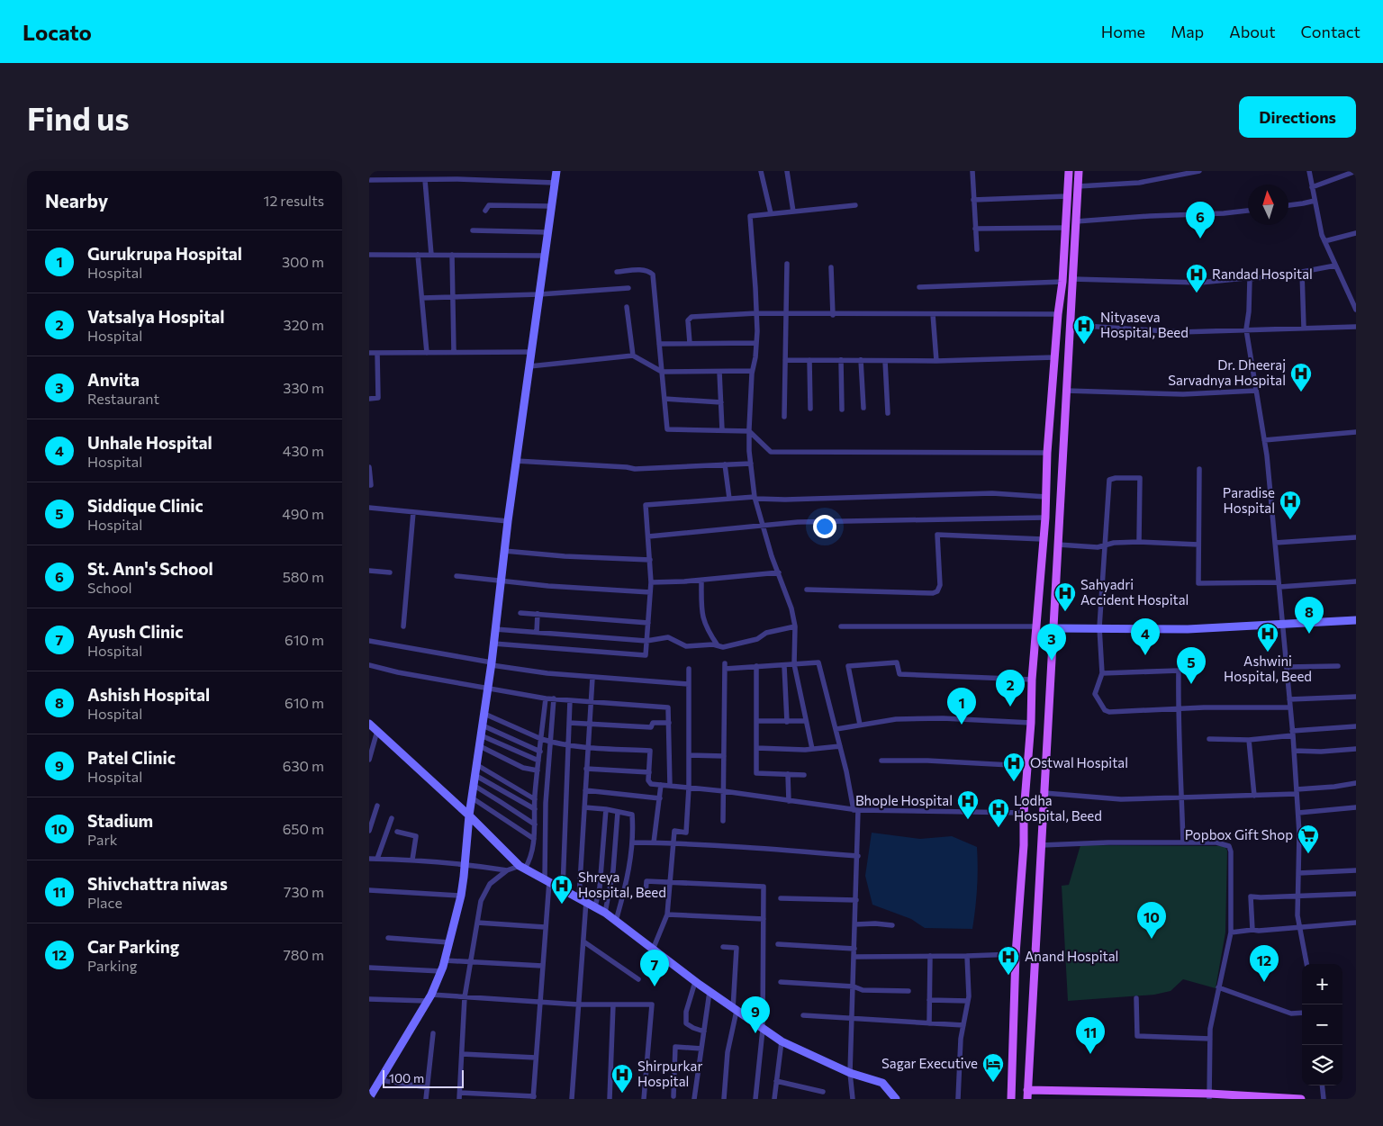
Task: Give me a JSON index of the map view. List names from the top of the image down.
{
  "places": {
    "hospital": [
      "Randad Hospital",
      "Nityaseva Hospital, Beed",
      "Dr. Dheeraj Sarvadnya Hospital",
      "Paradise Hospital",
      "Sahyadri Accident Hospital",
      "Ashwini Hospital, Beed",
      "Ostwal Hospital",
      "Bhople Hospital",
      "Lodha Hospital, Beed",
      "Shreya Hospital, Beed",
      "Anand Hospital",
      "Shirpurkar Hospital"
    ],
    "supermarket": ["Popbox Gift Shop"],
    "hotel": ["Sagar Executive"]
  },
  "scale_bar": "100 m",
  "north": "top",
  "page": {
    "header": "Locato",
    "nav": [
      "Home",
      "Map",
      "About",
      "Contact"
    ],
    "buttons": "Directions",
    "title": "Find us",
    "heading": ["Nearby", "12 results"],
    "pins": [
      "6",
      "8",
      "4",
      "3",
      "5",
      "2",
      "1",
      "10",
      "12",
      "7",
      "9",
      "11"
    ],
    "list": [
      {
        "mark": "1",
        "name": "Gurukrupa Hospital",
        "note": "Hospital",
        "value": "300 m"
      },
      {
        "mark": "2",
        "name": "Vatsalya Hospital",
        "note": "Hospital",
        "value": "320 m"
      },
      {
        "mark": "3",
        "name": "Anvita",
        "note": "Restaurant",
        "value": "330 m"
      },
      {
        "mark": "4",
        "name": "Unhale Hospital",
        "note": "Hospital",
        "value": "430 m"
      },
      {
        "mark": "5",
        "name": "Siddique Clinic",
        "note": "Hospital",
        "value": "490 m"
      },
      {
        "mark": "6",
        "name": "St. Ann's School",
        "note": "School",
        "value": "580 m"
      },
      {
        "mark": "7",
        "name": "Ayush Clinic",
        "note": "Hospital",
        "value": "610 m"
      },
      {
        "mark": "8",
        "name": "Ashish Hospital",
        "note": "Hospital",
        "value": "610 m"
      },
      {
        "mark": "9",
        "name": "Patel Clinic",
        "note": "Hospital",
        "value": "630 m"
      },
      {
        "mark": "10",
        "name": "Stadium",
        "note": "Park",
        "value": "650 m"
      },
      {
        "mark": "11",
        "name": "Shivchattra niwas",
        "note": "Place",
        "value": "730 m"
      },
      {
        "mark": "12",
        "name": "Car Parking",
        "note": "Parking",
        "value": "780 m"
      }
    ],
    "map_buttons": ["+", "−"],
    "scale": "100 m"
  }
}
